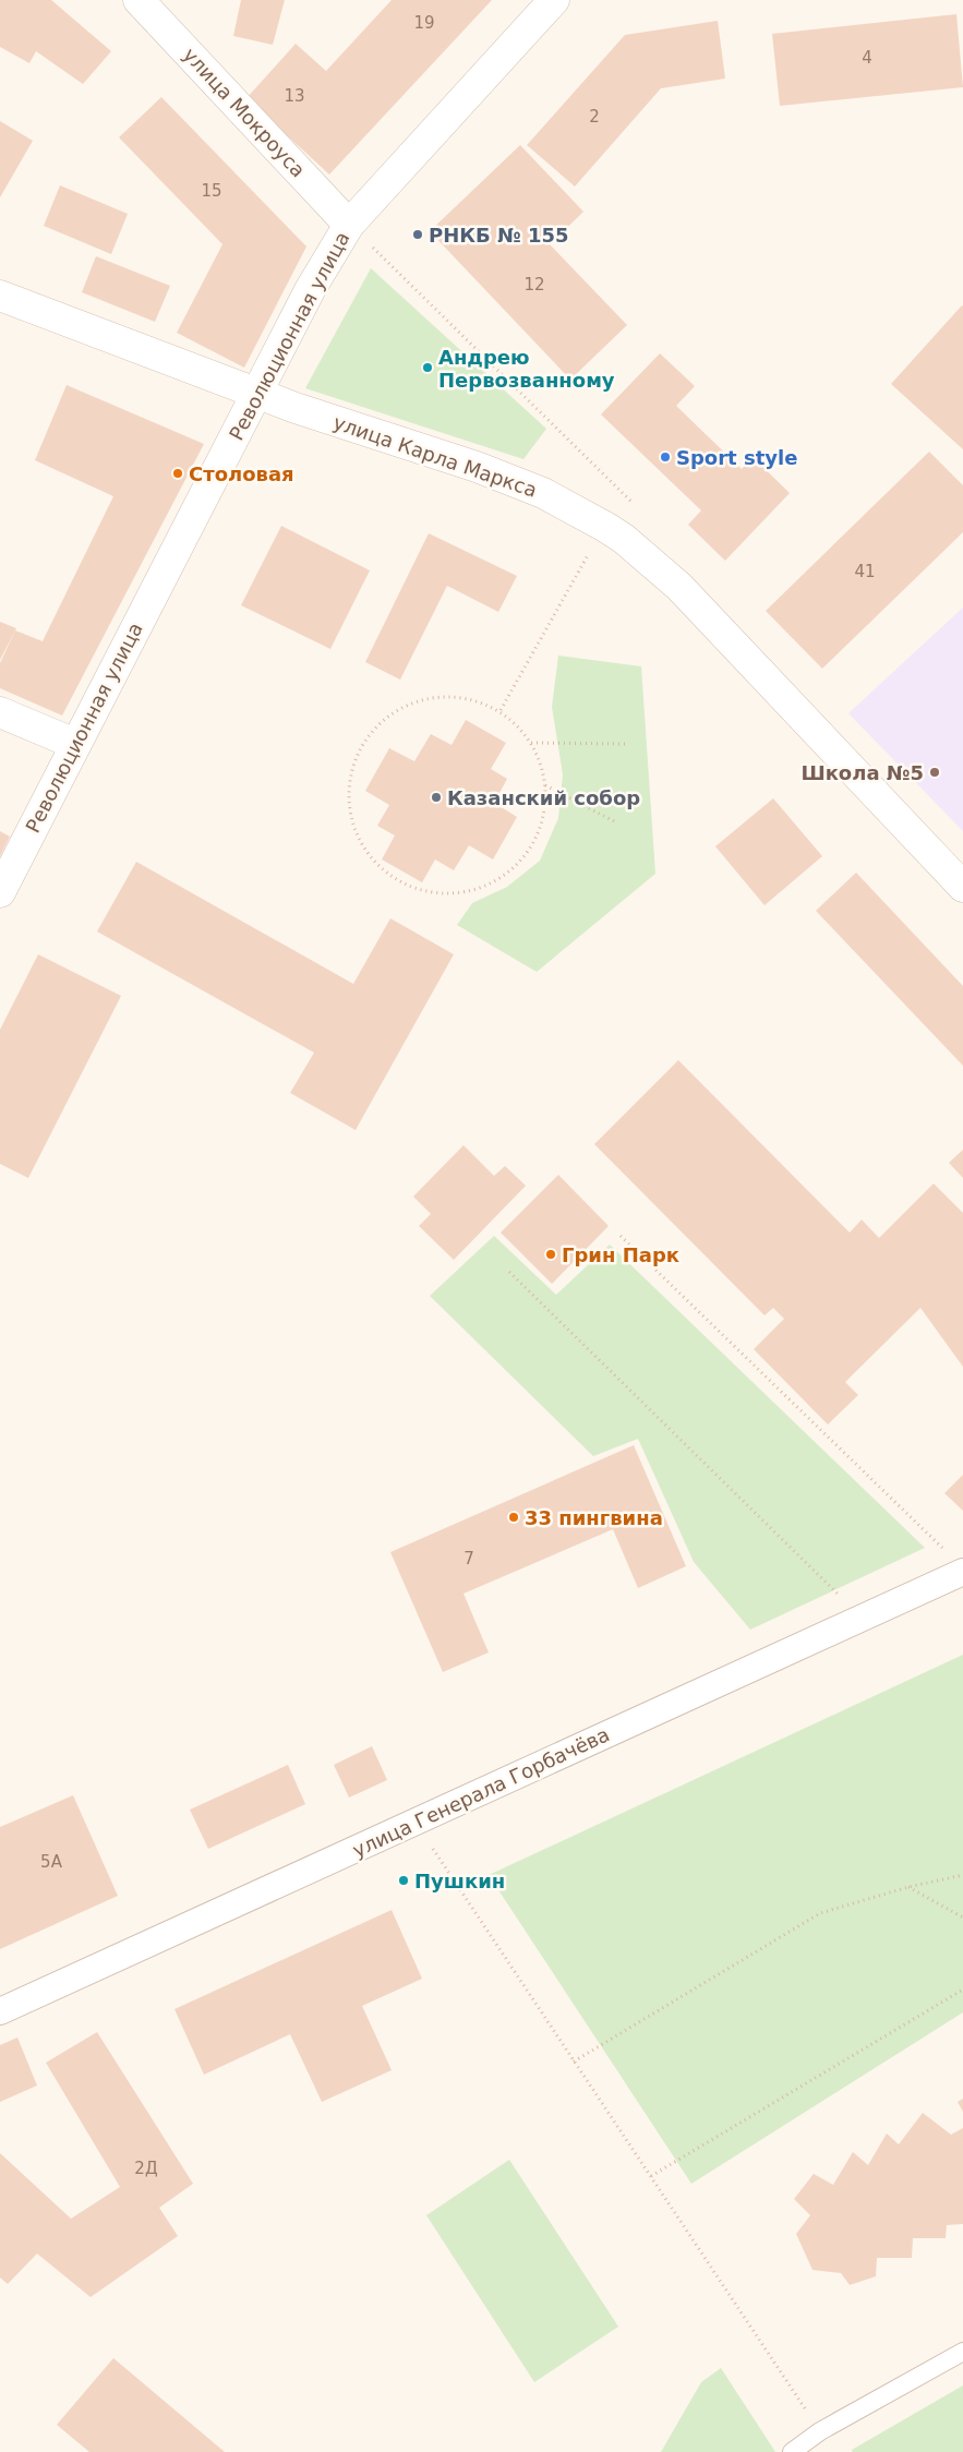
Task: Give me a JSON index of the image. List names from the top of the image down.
{
  "streets": {
    "street": [
      "улица Мокроуса",
      "Революционная улица",
      "улица Карла Маркса",
      "улица Генерала Горбачёва"
    ]
  },
  "crossings": [
    ["улица Мокроуса", "Революционная улица"],
    ["Революционная улица", "улица Карла Маркса"]
  ],
  "places": [
    "РНКБ № 155",
    "Андрею Первозванному",
    "Sport style",
    "Столовая",
    "Школа №5",
    "Казанский собор",
    "Грин Парк",
    "33 пингвина",
    "Пушкин"
  ],
  "house_numbers": [
    "19",
    "4",
    "13",
    "2",
    "15",
    "12",
    "41",
    "7",
    "5А",
    "2Д"
  ]
}
